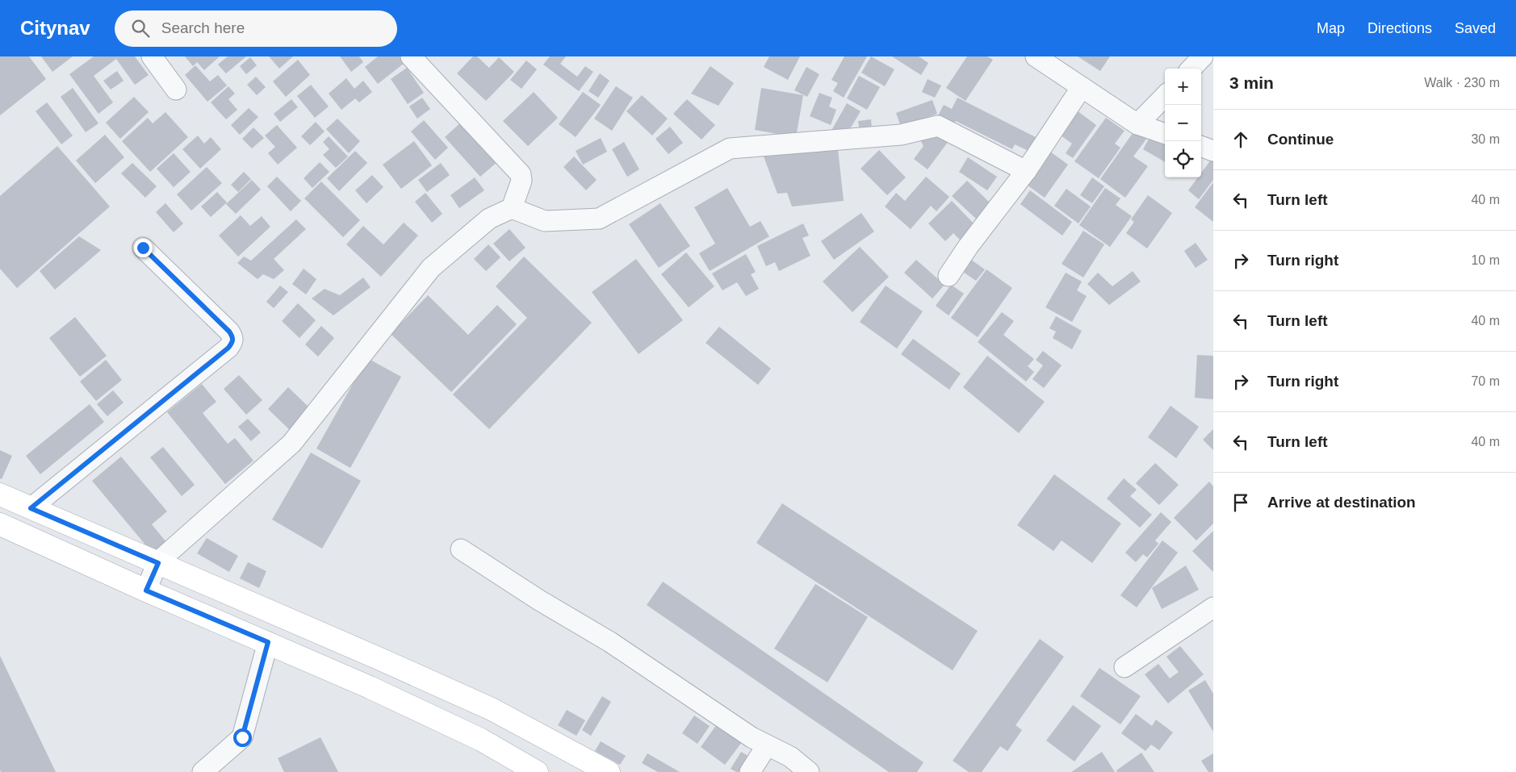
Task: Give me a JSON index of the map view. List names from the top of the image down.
{
  "page": {
    "header": "Citynav",
    "search": "Search here",
    "nav": ["Map", "Directions", "Saved"],
    "heading": ["3 min", "Walk · 230 m"],
    "map_buttons": ["+", "−"],
    "list": [
      ["Continue", "30 m"],
      ["Turn left", "40 m"],
      ["Turn right", "10 m"],
      ["Turn left", "40 m"],
      ["Turn right", "70 m"],
      ["Turn left", "40 m"],
      "Arrive at destination"
    ]
  }
}
